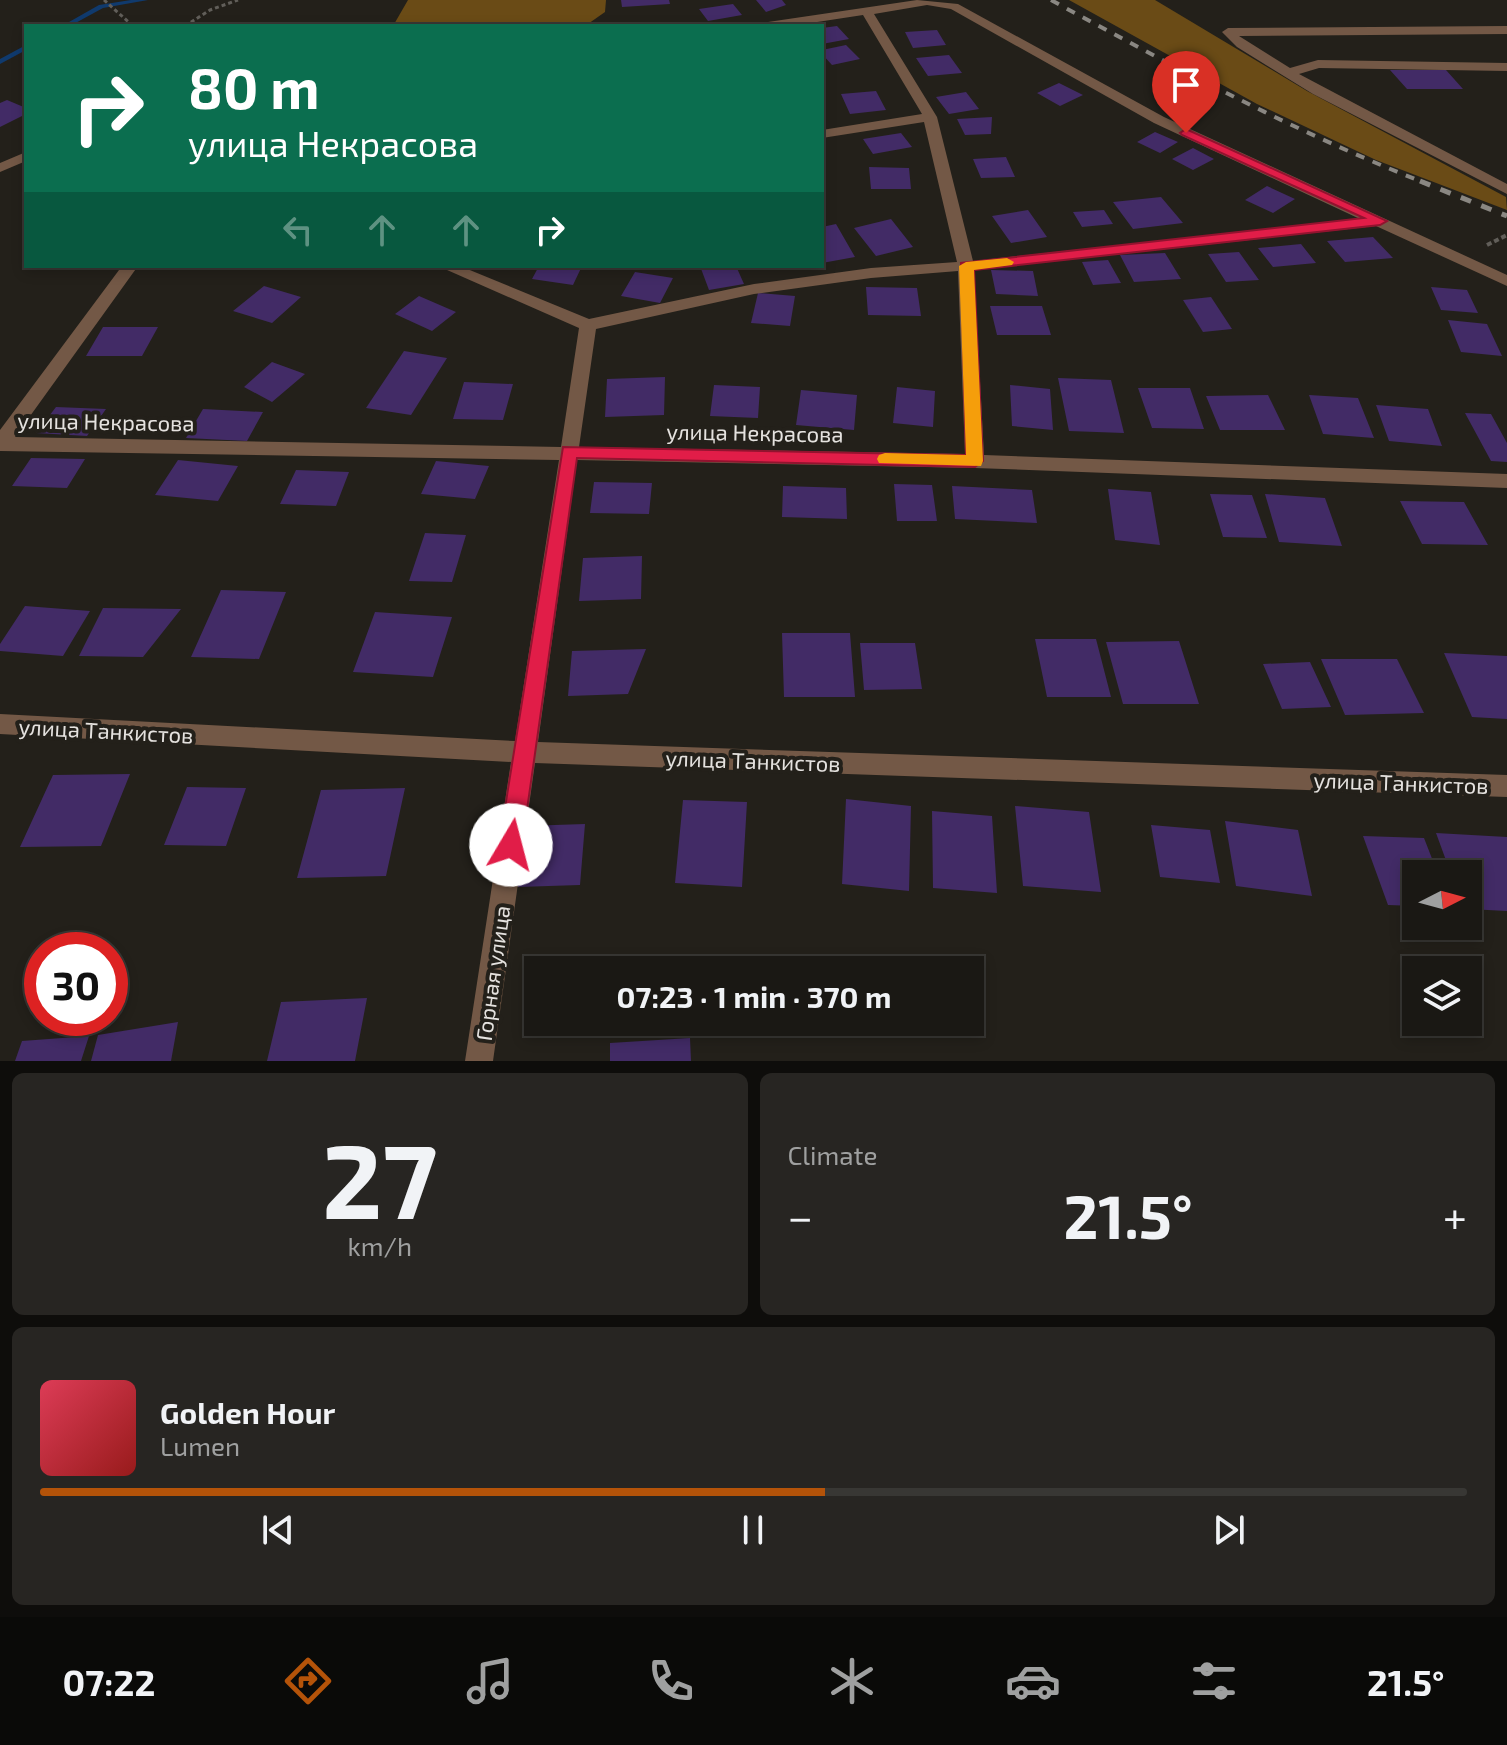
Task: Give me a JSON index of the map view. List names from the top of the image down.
{
  "streets": {
    "street": ["улица Некрасова", "улица Танкистов", "Горная улица"]
  },
  "crossings": [
    ["улица Некрасова", "Горная улица"],
    ["улица Танкистов", "Горная улица"]
  ],
  "north": "right",
  "page": {
    "turn": ["80 m", "улица Некрасова"],
    "limit": "30",
    "trip": "07:23 · 1 min · 370 m",
    "tile": [
      ["27", "km/h"],
      "Climate"
    ],
    "heat": ["−", "21.5°", "+"],
    "song": ["Golden Hour", "Lumen"],
    "tabs": ["07:22", "21.5°"]
  }
}
